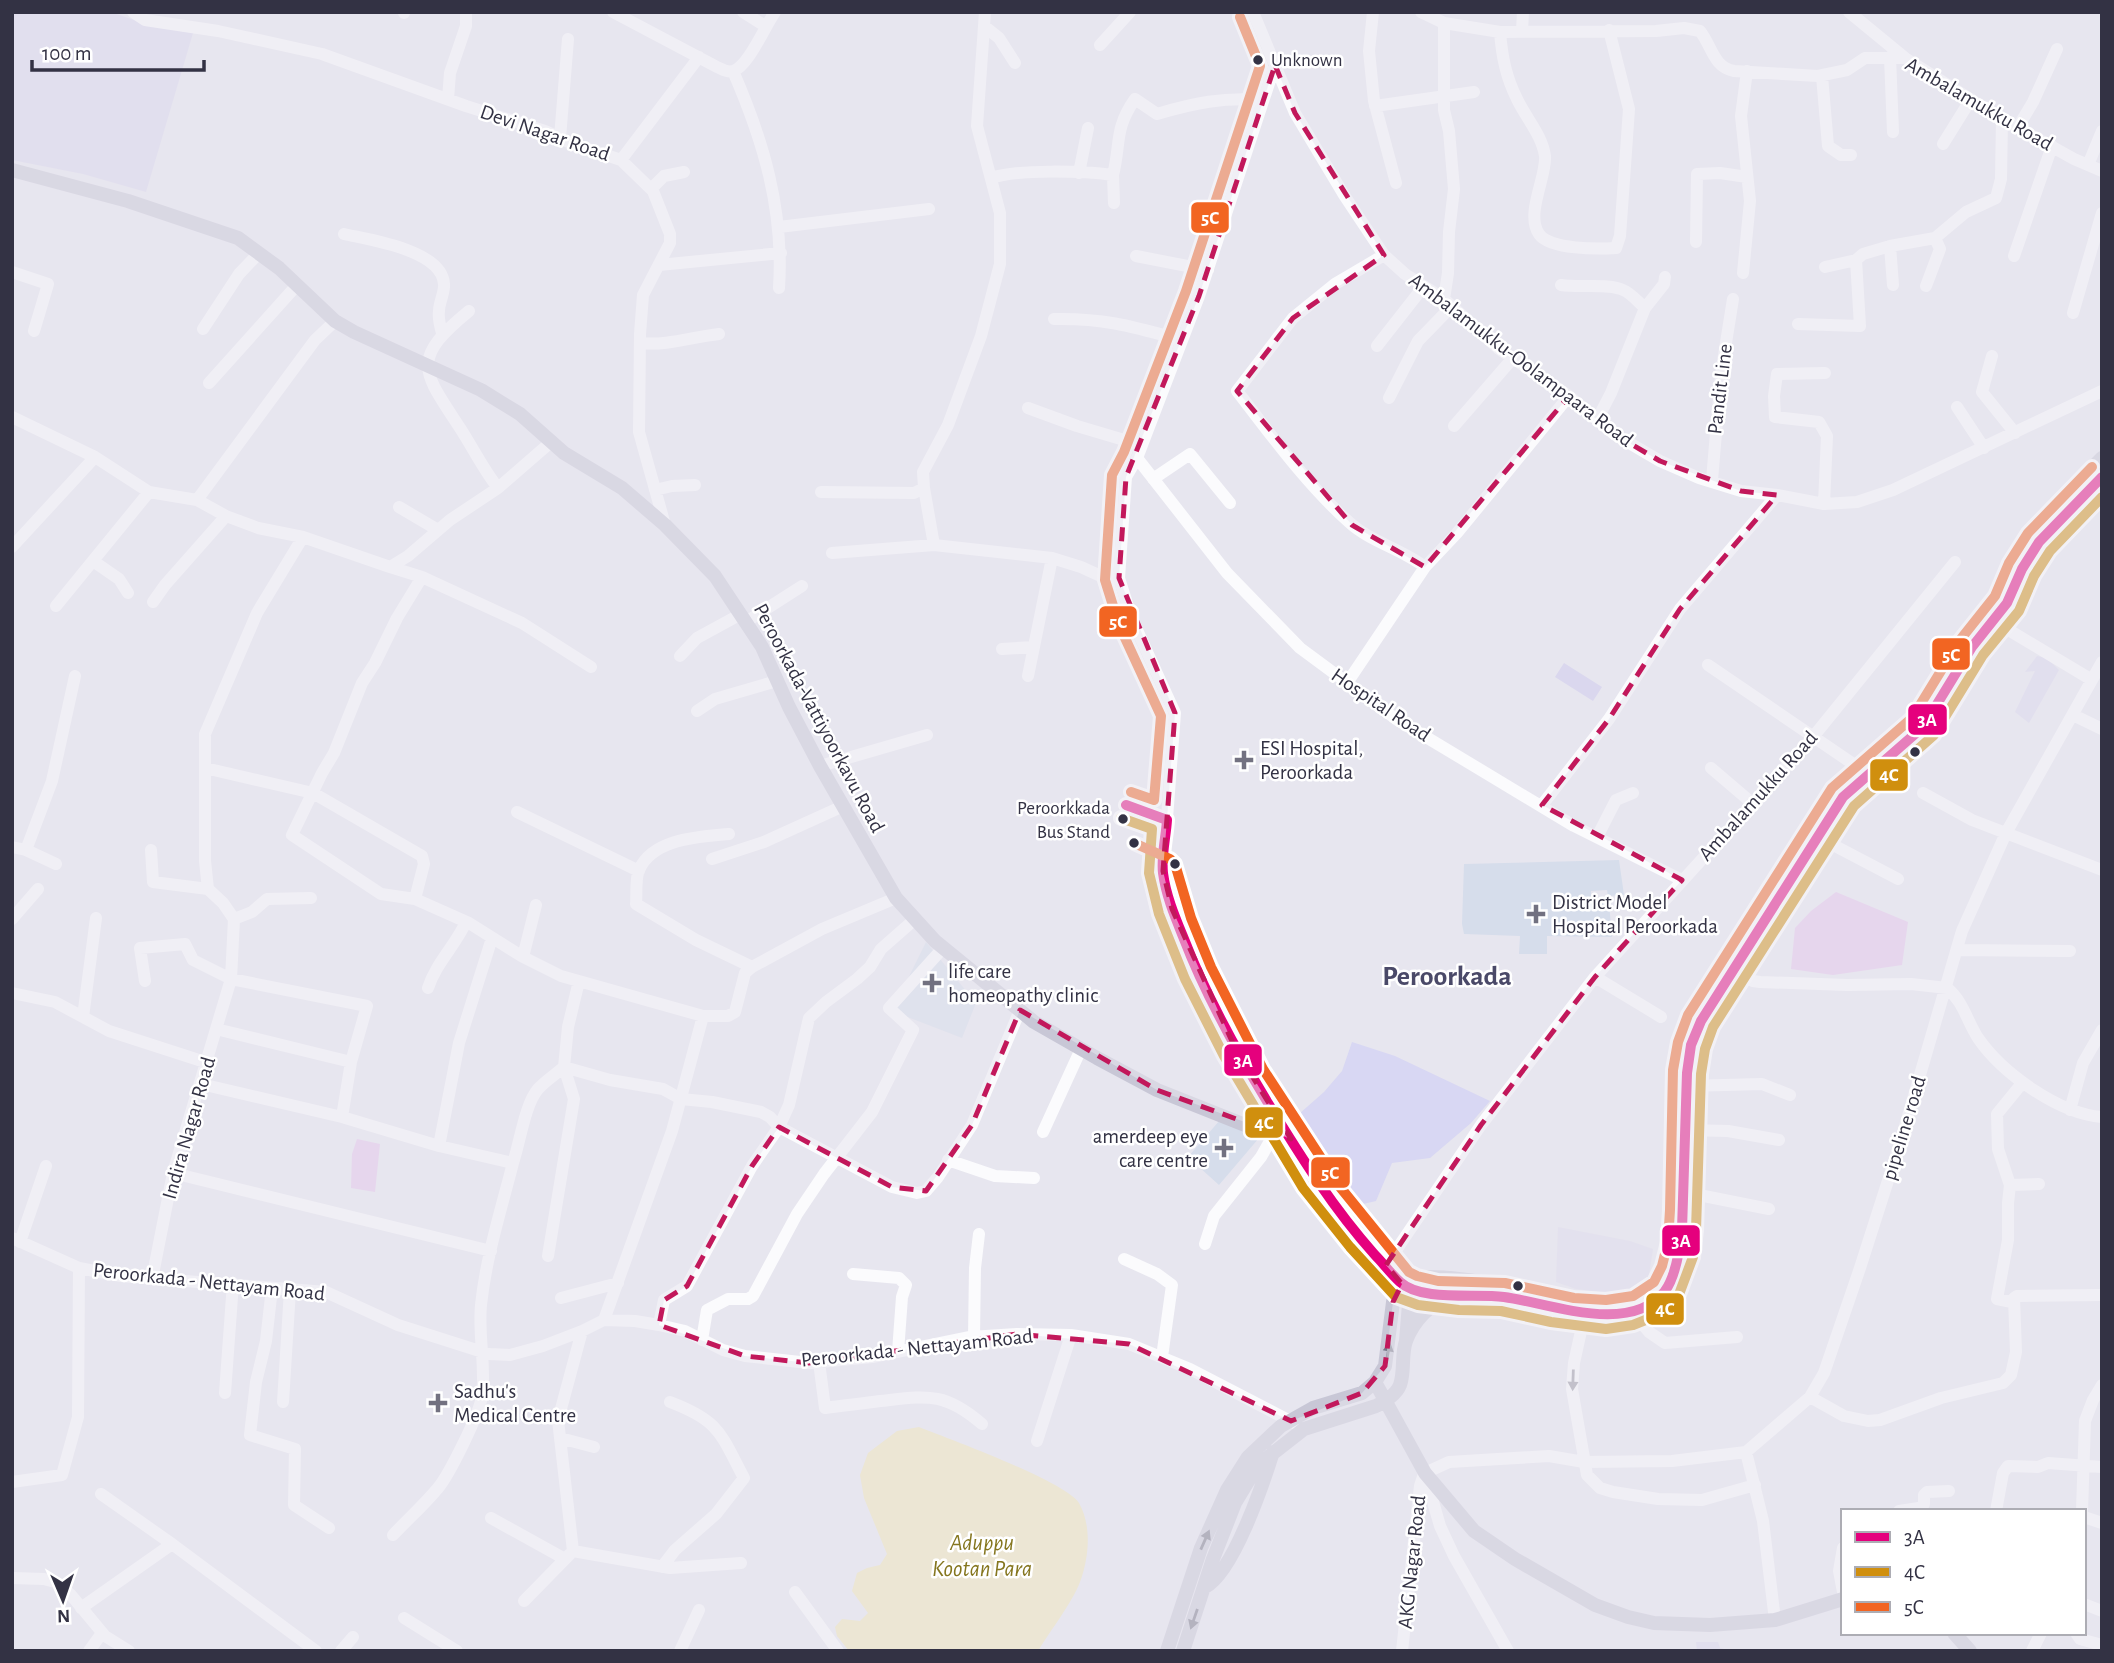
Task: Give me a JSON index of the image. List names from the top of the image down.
{
  "streets": {
    "main road": ["Peroorkada-Vattiyoorkavu Road"],
    "street": [
      "Ambalamukku Road",
      "Devi Nagar Road",
      "Ambalamukku-Oolampaara Road",
      "Pandit Line",
      "Hospital Road",
      "Indira Nagar Road",
      "pipeline road",
      "Peroorkada - Nettayam Road",
      "AKG Nagar Road"
    ]
  },
  "crossings": [
    ["Ambalamukku Road", "Hospital Road"],
    ["Devi Nagar Road", "Peroorkada-Vattiyoorkavu Road"],
    ["Ambalamukku-Oolampaara Road", "Pandit Line"],
    ["Indira Nagar Road", "Peroorkada - Nettayam Road"]
  ],
  "districts": ["Peroorkada"],
  "water": ["Aduppu Kootan Para"],
  "places": {
    "other": ["Unknown", "Peroorkkada Bus Stand"],
    "health": [
      "ESI Hospital, Peroorkada",
      "District Model Hospital Peroorkada",
      "life care homeopathy clinic",
      "amerdeep eye care centre",
      "Sadhu's Medical Centre"
    ]
  },
  "lines": ["transit line 5C", "transit line 3A", "transit line 4C"],
  "legend": ["3A", "4C", "5C"],
  "scale_bar": "100 m",
  "north": "bottom"
}
